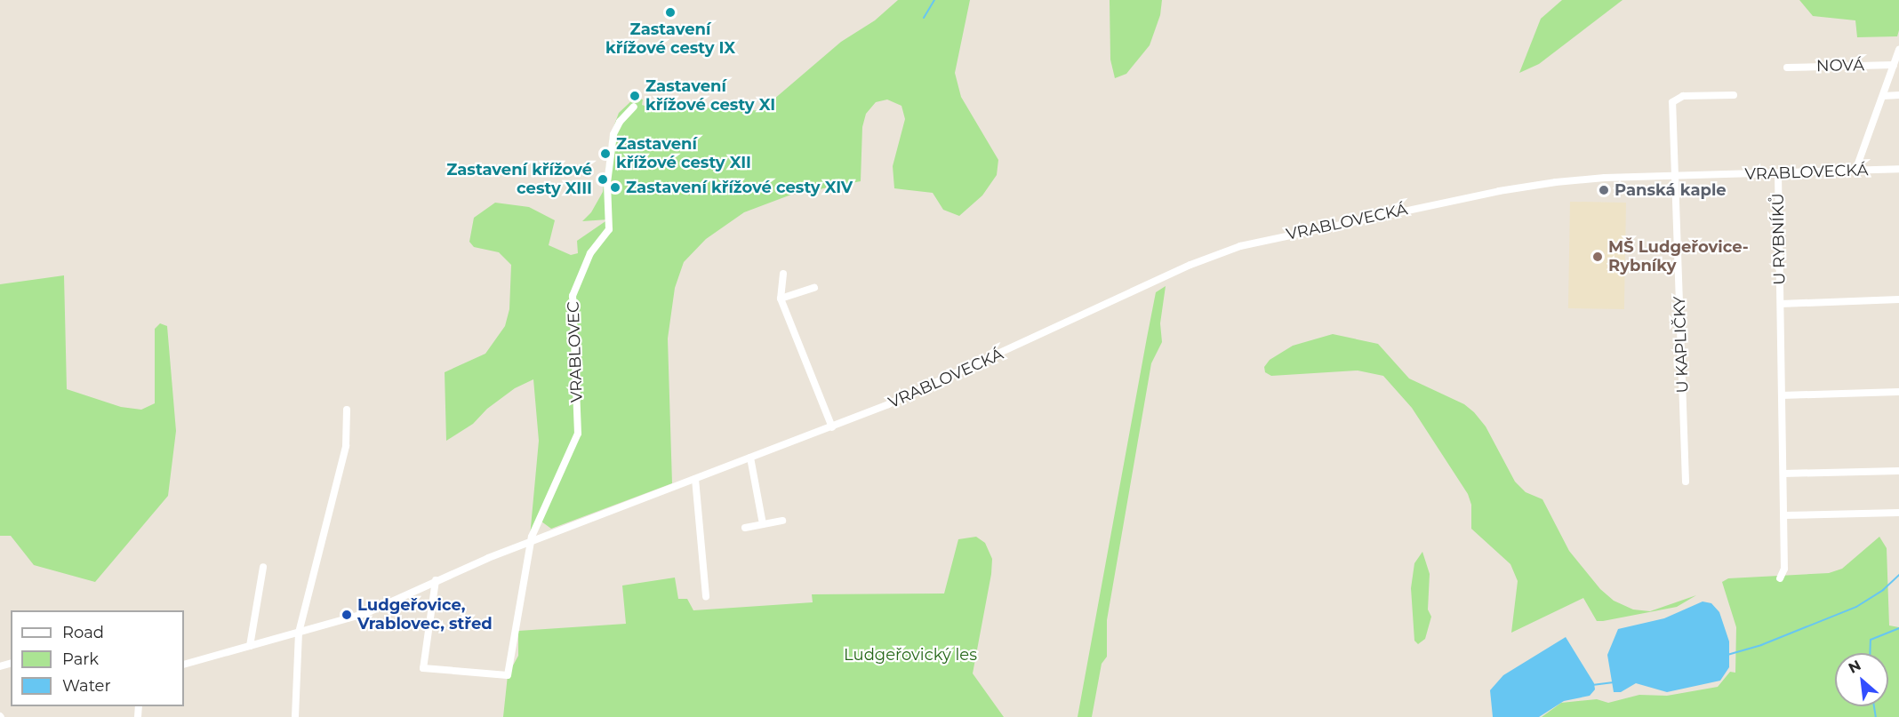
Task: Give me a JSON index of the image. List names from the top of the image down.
{
  "streets": {
    "street": [
      "NOVÁ",
      "VRABLOVECKÁ",
      "U RYBNÍKŮ",
      "U KAPLIČKY",
      "VRABLOVEC"
    ]
  },
  "crossings": [
    ["VRABLOVECKÁ", "U RYBNÍKŮ"],
    ["VRABLOVECKÁ", "U KAPLIČKY"]
  ],
  "parks": ["Ludgeřovický les"],
  "places": [
    "Zastavení křížové cesty IX",
    "Zastavení křížové cesty XI",
    "Zastavení křížové cesty XII",
    "Zastavení křížové cesty XIII",
    "Zastavení křížové cesty XIV",
    "Panská kaple",
    "MŠ Ludgeřovice- Rybníky",
    "Ludgeřovice, Vrablovec, střed"
  ],
  "legend": ["Road", "Park", "Water"],
  "north": "top left"
}
